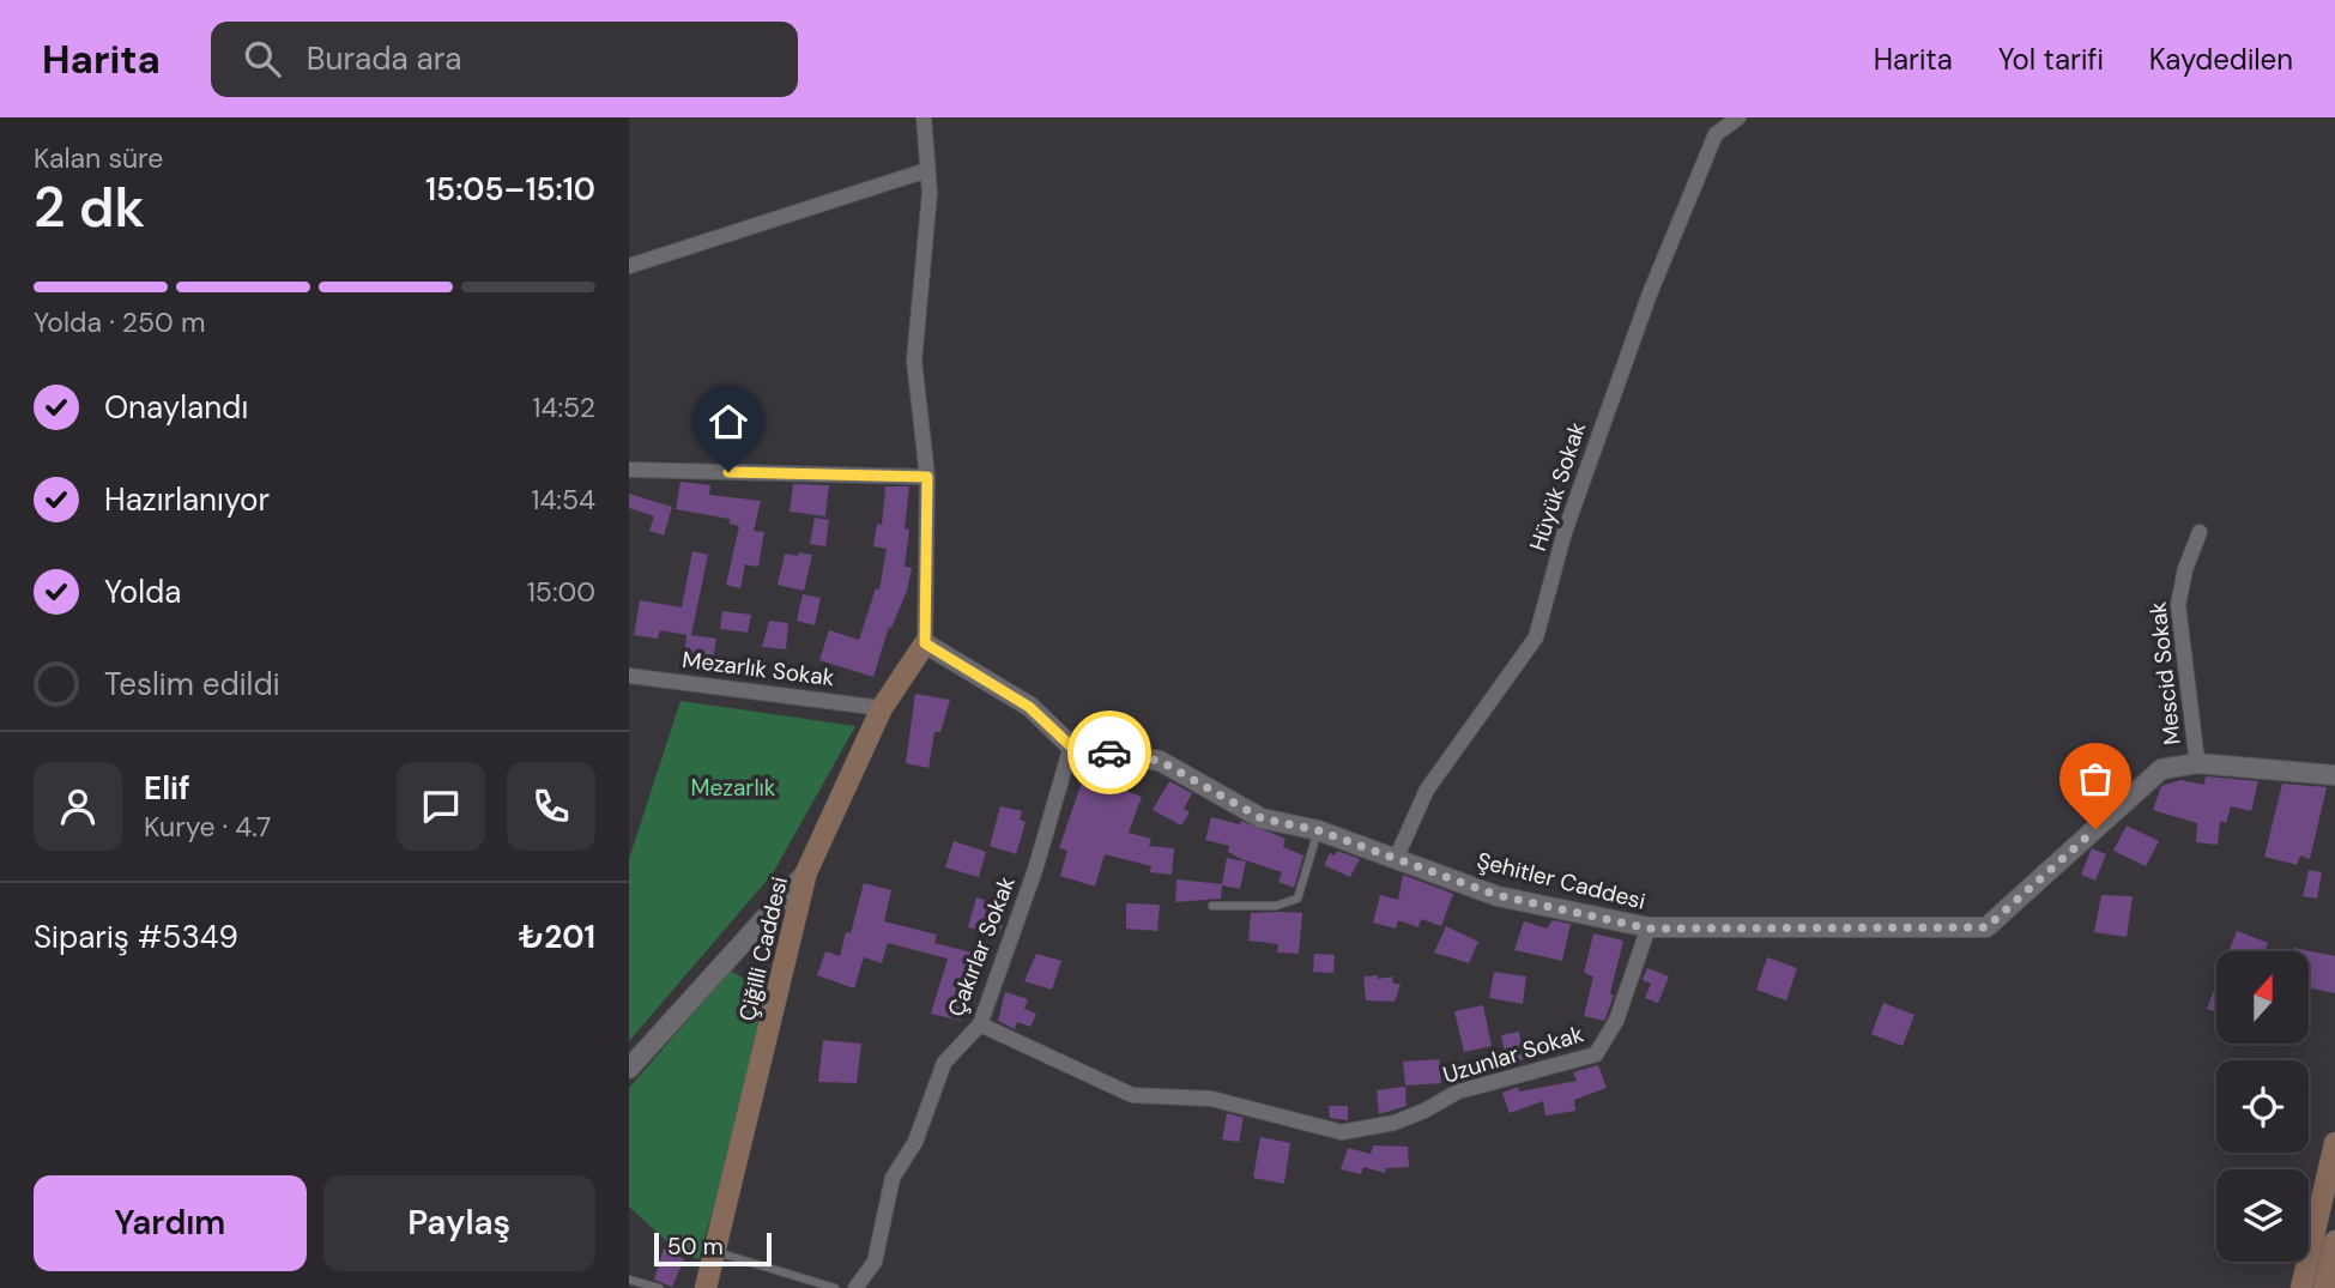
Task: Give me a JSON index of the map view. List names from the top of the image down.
{
  "streets": {
    "main road": ["Çiğilli Caddesi"],
    "street": [
      "Hüyük Sokak",
      "Mezarlık Sokak",
      "Mescid Sokak",
      "Şehitler Caddesi",
      "Çakırlar Sokak",
      "Uzunlar Sokak"
    ]
  },
  "crossings": [
    ["Hüyük Sokak", "Şehitler Caddesi"],
    ["Mezarlık Sokak", "Çiğilli Caddesi"],
    ["Mescid Sokak", "Şehitler Caddesi"],
    ["Şehitler Caddesi", "Çakırlar Sokak"],
    ["Şehitler Caddesi", "Uzunlar Sokak"],
    ["Çakırlar Sokak", "Uzunlar Sokak"]
  ],
  "parks": ["Mezarlık"],
  "scale_bar": "50 m",
  "north": "top",
  "page": {
    "header": "Harita",
    "search": "Burada ara",
    "nav": ["Harita", "Yol tarifi", "Kaydedilen"],
    "heading": ["2 dk", "Kalan süre", "15:05–15:10"],
    "panel": [
      "Elif",
      "Kurye · 4.7",
      "Sipariş #5349",
      "₺201"
    ],
    "bar": "Yolda · 250 m",
    "list": [
      ["Onaylandı", "14:52"],
      ["Hazırlanıyor", "14:54"],
      ["Yolda", "15:00"],
      "Teslim edildi"
    ],
    "buttons": ["Yardım", "Paylaş"],
    "scale": "50 m"
  }
}
